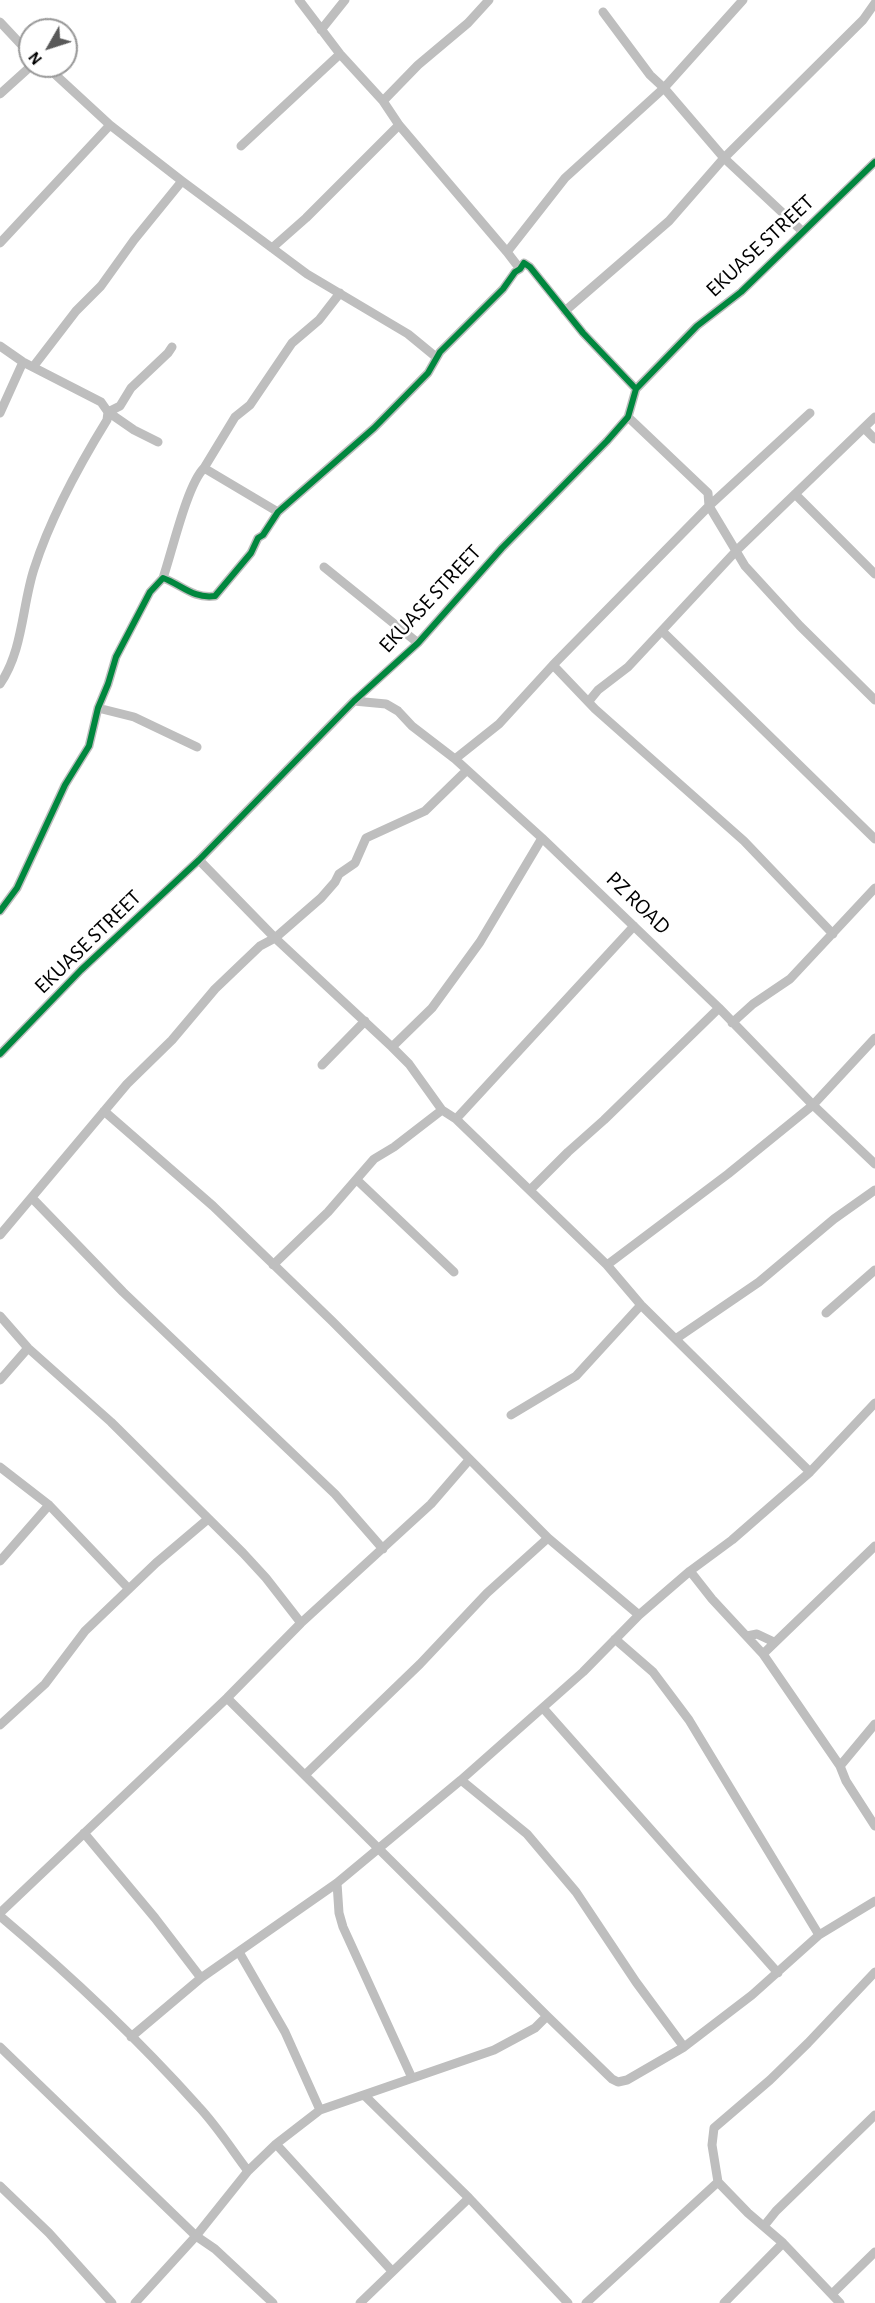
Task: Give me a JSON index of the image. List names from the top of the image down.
{
  "streets": {
    "street": ["EKUASE STREET", "PZ ROAD"]
  },
  "crossings": [
    ["EKUASE STREET", "PZ ROAD"]
  ],
  "north": "bottom left"
}
